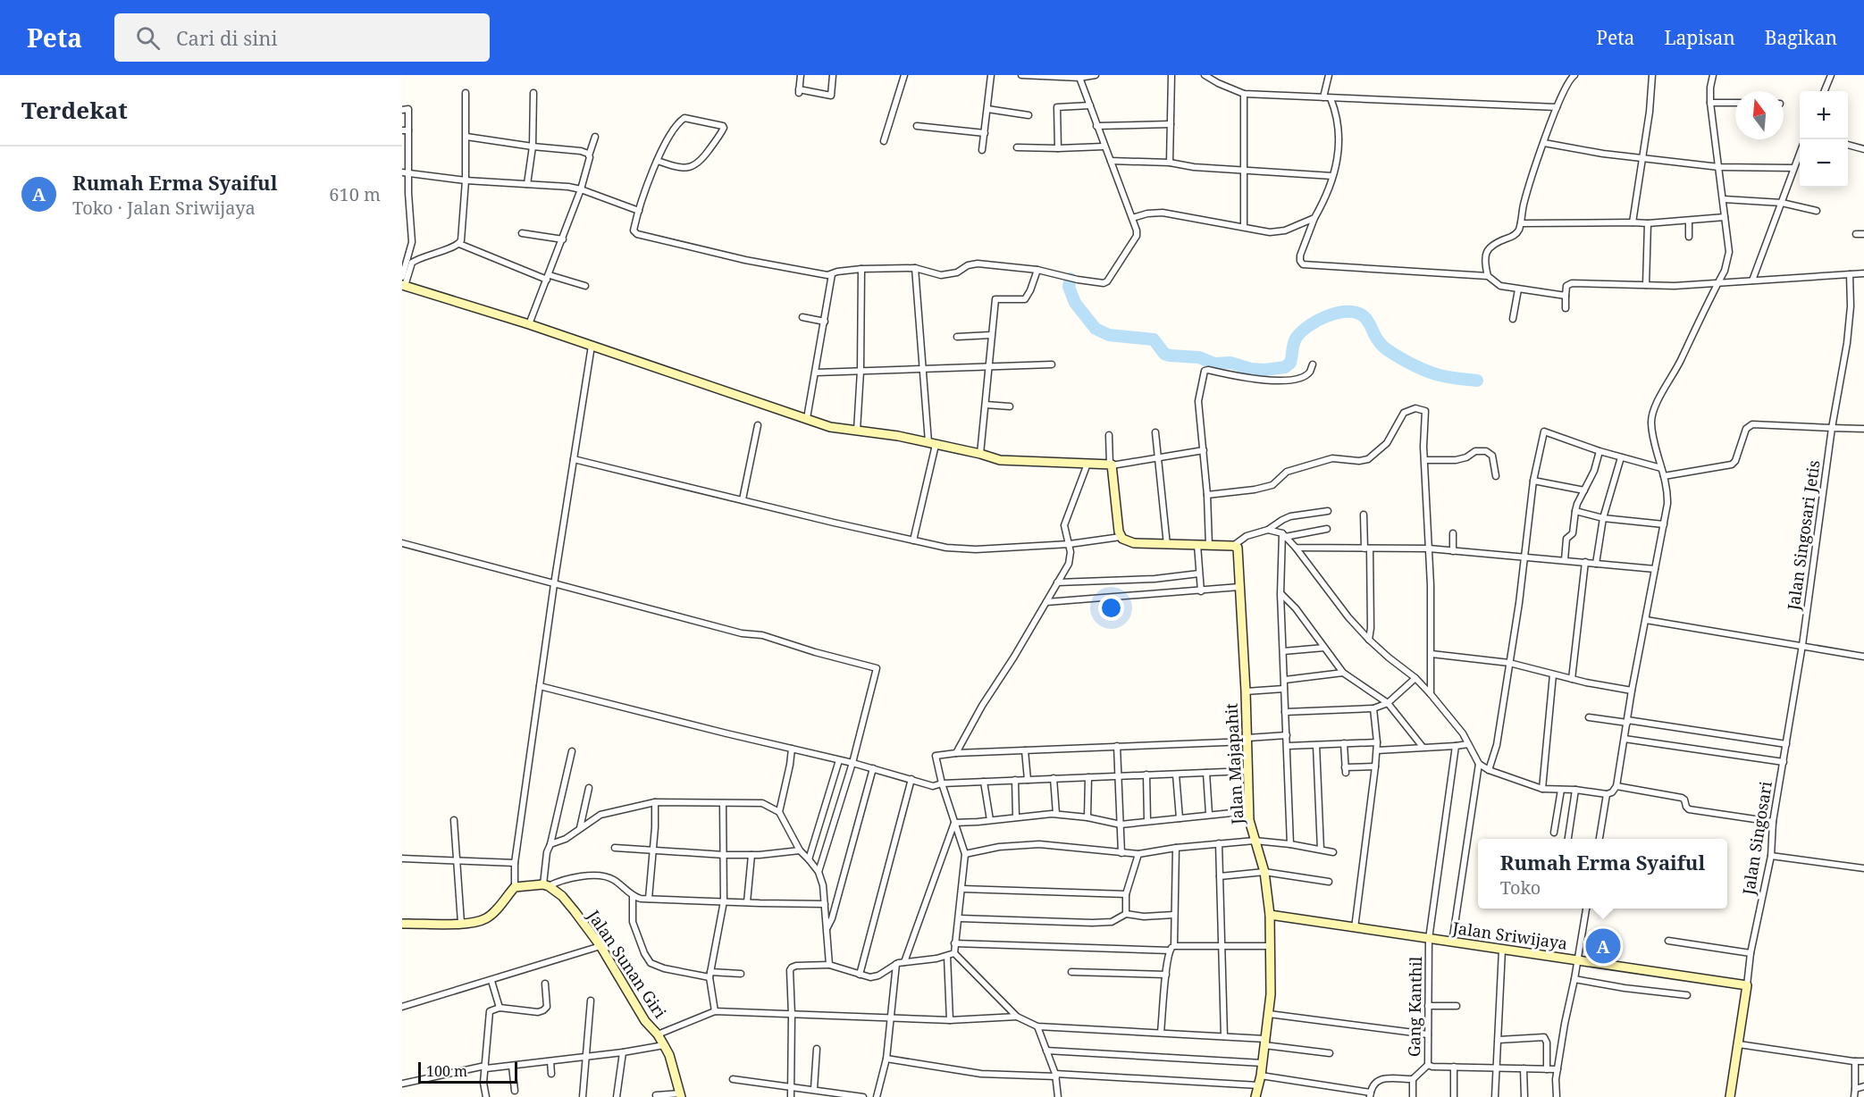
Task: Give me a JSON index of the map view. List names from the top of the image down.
{
  "streets": {
    "street": [
      "Jalan Singosari Jetis",
      "Jalan Majapahit",
      "Jalan Singosari",
      "Jalan Sriwijaya",
      "Jalan Sunan Giri",
      "Gang Kanthil"
    ]
  },
  "crossings": [
    ["Jalan Singosari Jetis", "Jalan Singosari"],
    ["Jalan Majapahit", "Jalan Sriwijaya"],
    ["Jalan Singosari", "Jalan Sriwijaya"],
    ["Jalan Sriwijaya", "Gang Kanthil"]
  ],
  "scale_bar": "100 m",
  "north": "top",
  "page": {
    "header": "Peta",
    "search": "Cari di sini",
    "nav": ["Peta", "Lapisan", "Bagikan"],
    "heading": "Terdekat",
    "map_buttons": ["+", "−"],
    "list": [
      {
        "mark": "A",
        "name": "Rumah Erma Syaiful",
        "note": "Toko · Jalan Sriwijaya",
        "value": "610 m"
      }
    ],
    "popup": ["Rumah Erma Syaiful", "Toko"],
    "pins": "A",
    "scale": "100 m"
  }
}
